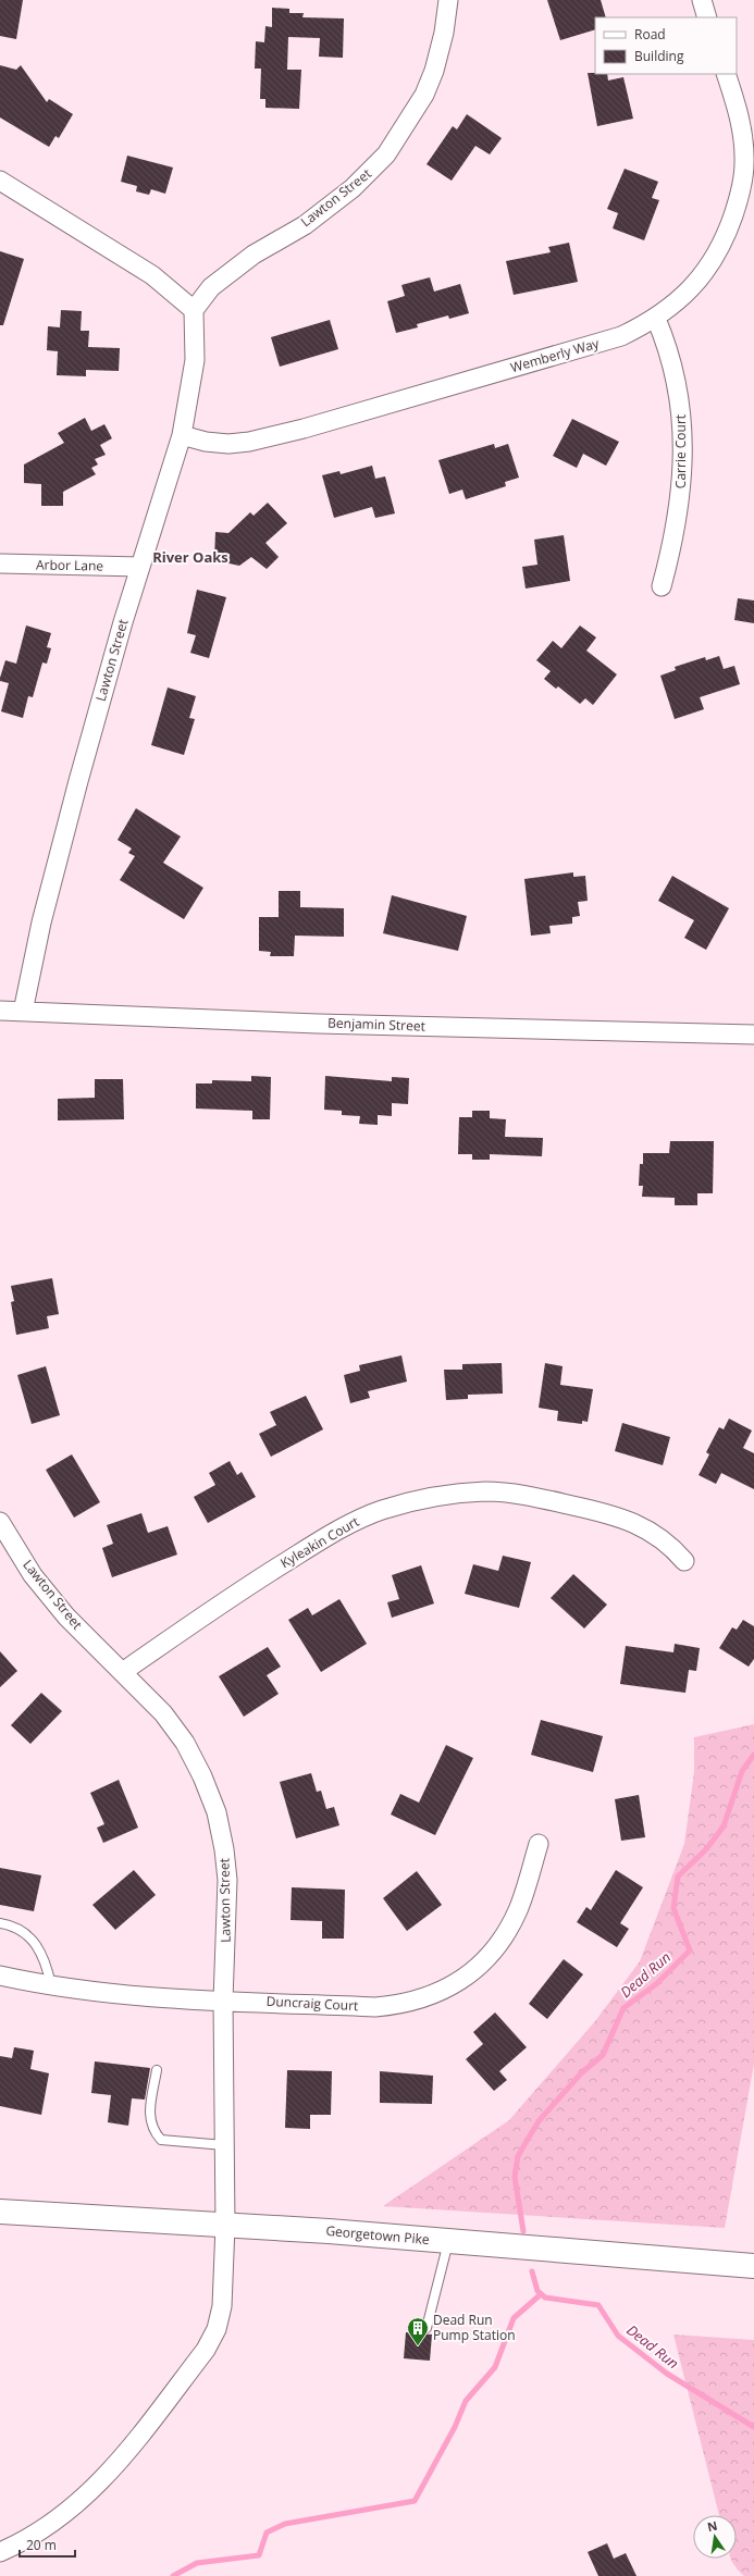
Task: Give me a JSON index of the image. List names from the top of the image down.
{
  "streets": {
    "main road": ["Georgetown Pike"],
    "street": [
      "Lawton Street",
      "Wemberly Way",
      "Carrie Court",
      "Arbor Lane",
      "Benjamin Street",
      "Kyleakin Court",
      "Duncraig Court"
    ]
  },
  "crossings": [
    ["Lawton Street", "Wemberly Way"],
    ["Lawton Street", "Arbor Lane"],
    ["Lawton Street", "Benjamin Street"],
    ["Lawton Street", "Kyleakin Court"],
    ["Lawton Street", "Duncraig Court"],
    ["Lawton Street", "Georgetown Pike"],
    ["Wemberly Way", "Carrie Court"]
  ],
  "districts": ["River Oaks"],
  "water": ["Dead Run"],
  "places": {
    "building": ["Dead Run Pump Station"]
  },
  "legend": ["Road", "Building"],
  "scale_bar": "20 m",
  "north": "top"
}
